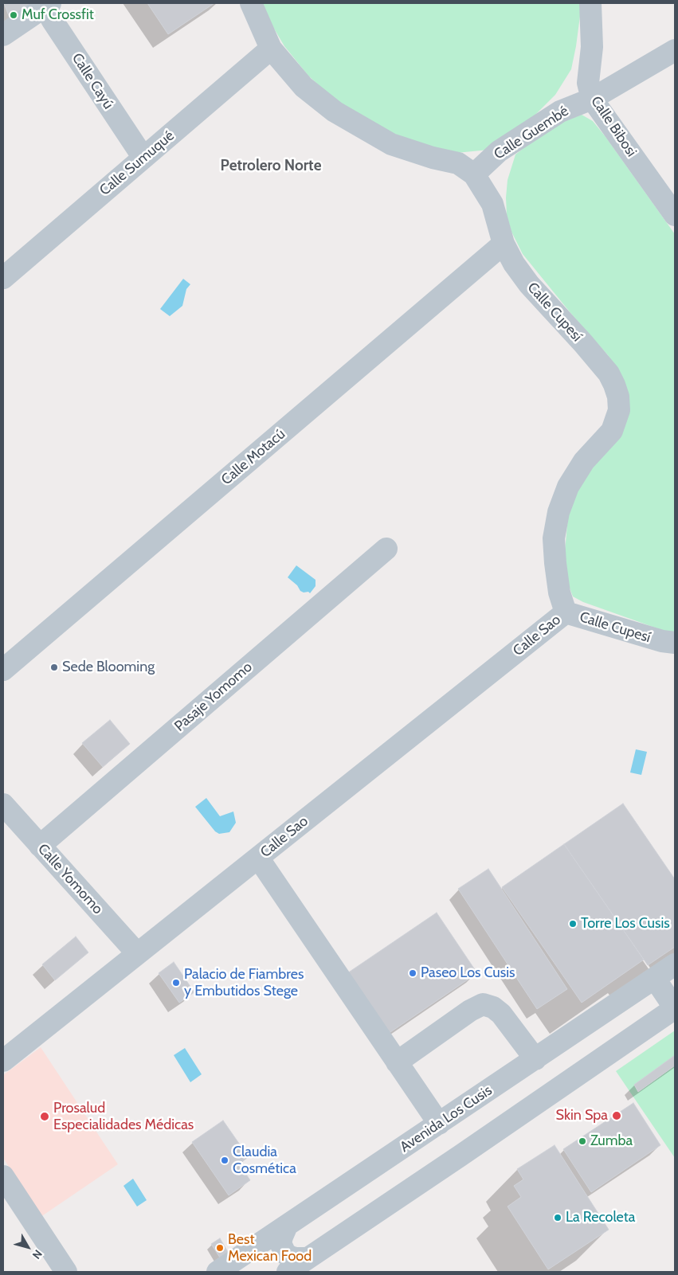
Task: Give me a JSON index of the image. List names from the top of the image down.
{
  "streets": {
    "street": [
      "Calle Cayú",
      "Calle Bibosi",
      "Calle Guembé",
      "Calle Sumuqué",
      "Calle Cupesí",
      "Calle Motacú",
      "Calle Sao",
      "Pasaje Yomomo",
      "Calle Yomomo",
      "Avenida Los Cusis"
    ]
  },
  "crossings": [
    ["Calle Cayú", "Calle Sumuqué"],
    ["Calle Bibosi", "Calle Guembé"],
    ["Calle Guembé", "Calle Cupesí"],
    ["Calle Sumuqué", "Calle Cupesí"],
    ["Calle Cupesí", "Calle Motacú"],
    ["Calle Cupesí", "Calle Sao"],
    ["Calle Sao", "Calle Yomomo"],
    ["Pasaje Yomomo", "Calle Yomomo"]
  ],
  "districts": ["Petrolero Norte"],
  "places": [
    "Muf Crossfit",
    "Sede Blooming",
    "Torre Los Cusis",
    "Paseo Los Cusis",
    "Palacio de Fiambres y Embutidos Stege",
    "Skin Spa",
    "Prosalud Especialidades Médicas",
    "Zumba",
    "Claudia Cosmética",
    "La Recoleta",
    "Best Mexican Food"
  ],
  "north": "bottom right"
}
